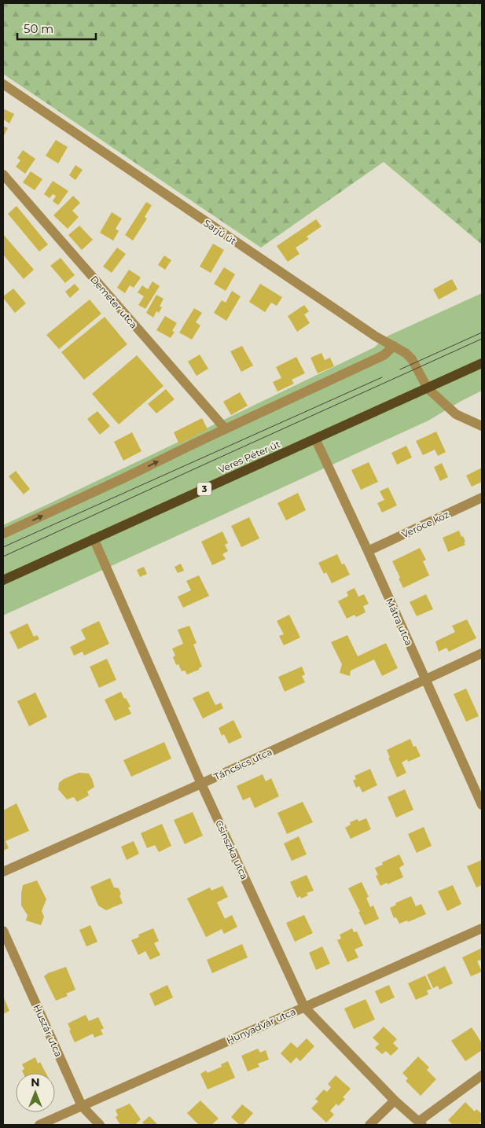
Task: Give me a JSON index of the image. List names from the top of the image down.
{
  "streets": {
    "main road": ["Veres Péter út", "3"],
    "street": [
      "Sarjú út",
      "Demeter utca",
      "Verőce köz",
      "Mátra utca",
      "Táncsics utca",
      "Csinszka utca",
      "Hunyadvár utca",
      "Huszár utca"
    ]
  },
  "crossings": [
    ["Sarjú út", "Veres Péter út"],
    ["Veres Péter út", "Mátra utca"],
    ["Veres Péter út", "Csinszka utca"],
    ["Verőce köz", "Mátra utca"],
    ["Mátra utca", "Táncsics utca"],
    ["Táncsics utca", "Csinszka utca"],
    ["Csinszka utca", "Hunyadvár utca"],
    ["Hunyadvár utca", "Huszár utca"]
  ],
  "scale_bar": "50 m",
  "north": "top"
}
